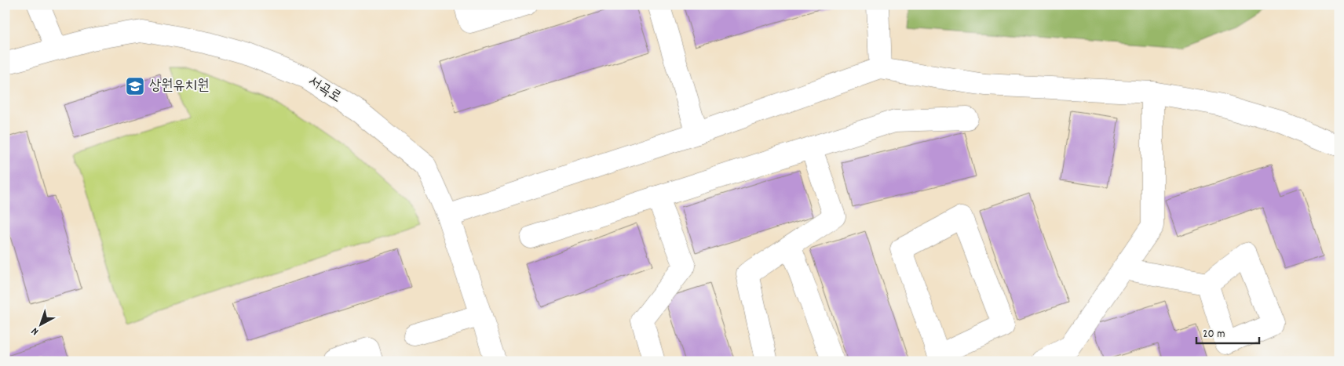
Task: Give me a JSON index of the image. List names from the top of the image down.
{
  "streets": {
    "street": ["서곡로"]
  },
  "places": {
    "school or university": ["상원유치원"]
  },
  "scale_bar": "20 m",
  "north": "bottom left"
}
